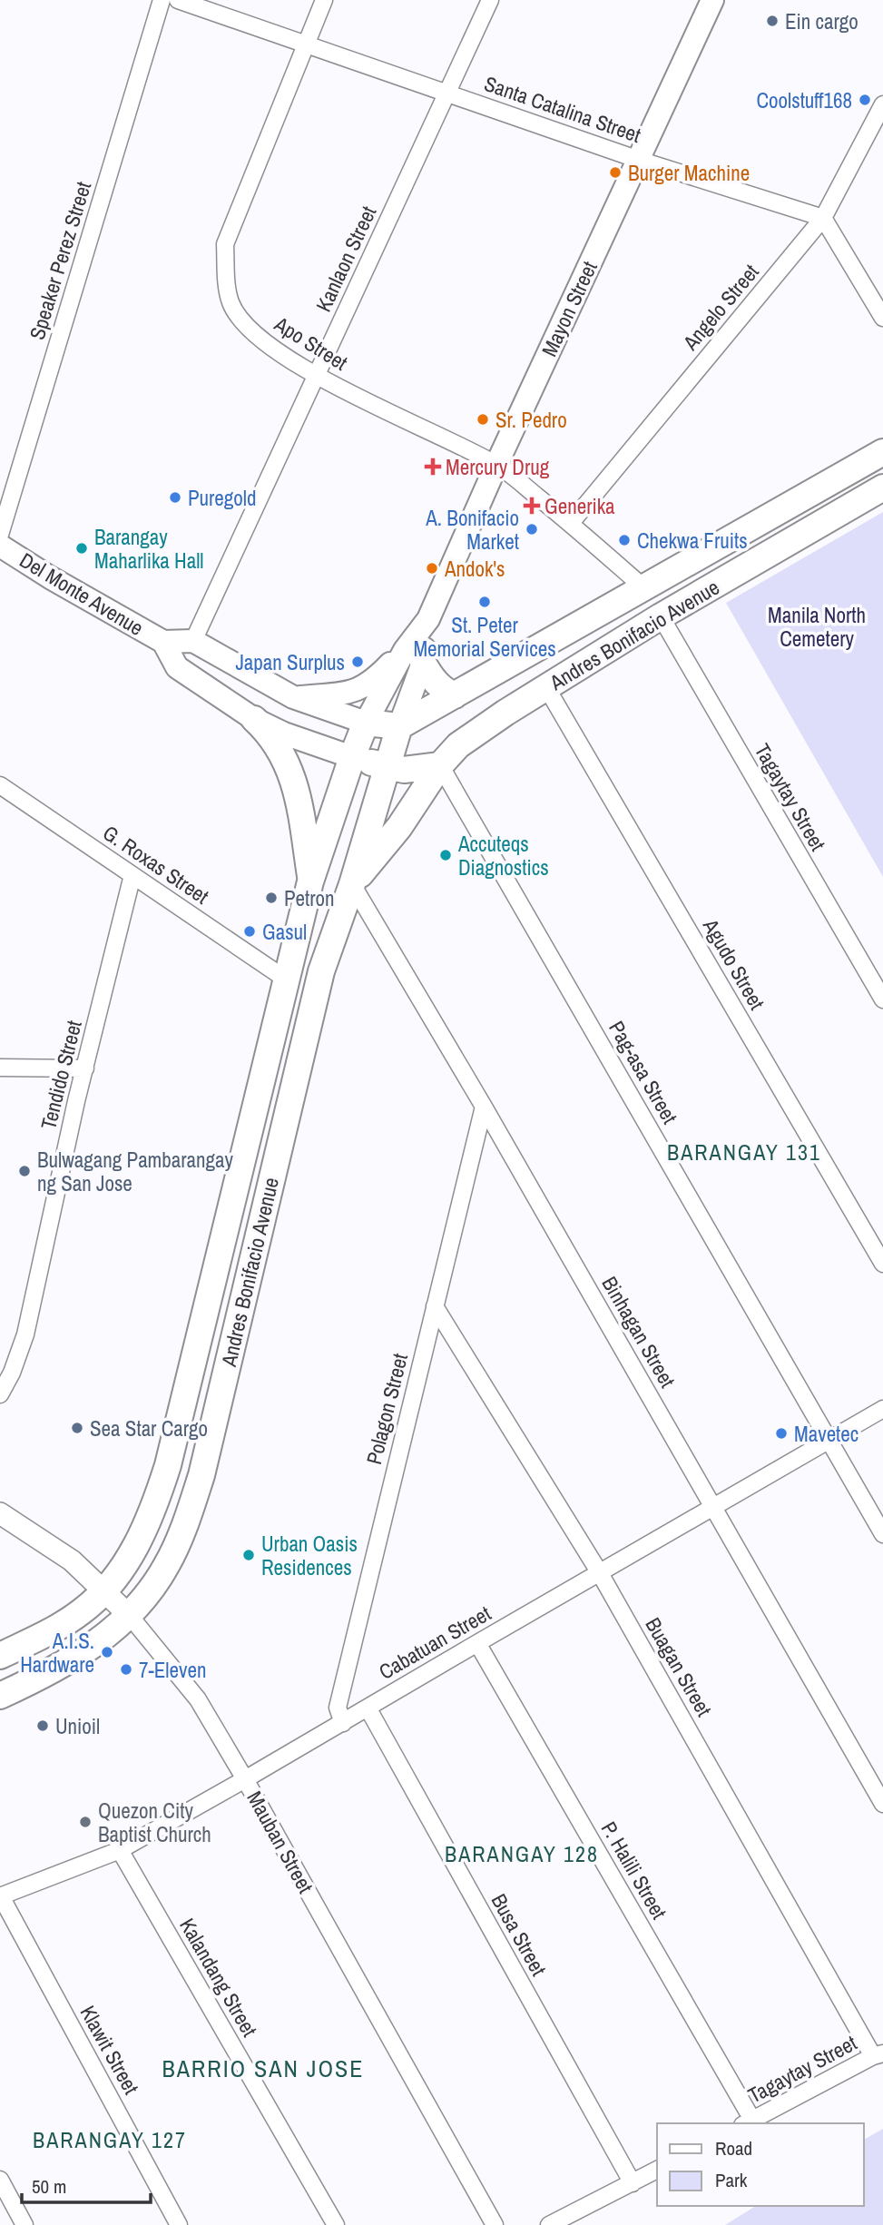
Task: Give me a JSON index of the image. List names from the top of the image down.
{
  "streets": {
    "main road": ["Mayon Street", "Del Monte Avenue", "Andres Bonifacio Avenue"],
    "street": [
      "Santa Catalina Street",
      "Kanlaon Street",
      "Speaker Perez Street",
      "Angelo Street",
      "Apo Street",
      "Tagaytay Street",
      "G. Roxas Street",
      "Agudo Street",
      "Pag-asa Street",
      "Tendido Street",
      "Binhagan Street",
      "Polagon Street",
      "Cabatuan Street",
      "Buagan Street",
      "Mauban Street",
      "P. Halili Street",
      "Busa Street",
      "Kalandang Street",
      "Klawit Street"
    ]
  },
  "crossings": [
    ["Santa Catalina Street", "Kanlaon Street"],
    ["Santa Catalina Street", "Angelo Street"],
    ["Santa Catalina Street", "Mayon Street"],
    ["Santa Catalina Street", "Apo Street"],
    ["Kanlaon Street", "Apo Street"],
    ["Kanlaon Street", "Del Monte Avenue"],
    ["Angelo Street", "Apo Street"],
    ["Mayon Street", "Apo Street"],
    ["Mayon Street", "Andres Bonifacio Avenue"],
    ["Apo Street", "Andres Bonifacio Avenue"],
    ["Del Monte Avenue", "Andres Bonifacio Avenue"],
    ["Andres Bonifacio Avenue", "Tagaytay Street"],
    ["Andres Bonifacio Avenue", "G. Roxas Street"],
    ["Andres Bonifacio Avenue", "Agudo Street"],
    ["Andres Bonifacio Avenue", "Pag-asa Street"],
    ["Andres Bonifacio Avenue", "Binhagan Street"],
    ["Andres Bonifacio Avenue", "Mauban Street"],
    ["Tagaytay Street", "Buagan Street"],
    ["Tagaytay Street", "P. Halili Street"],
    ["G. Roxas Street", "Tendido Street"],
    ["Pag-asa Street", "Cabatuan Street"],
    ["Binhagan Street", "Polagon Street"],
    ["Binhagan Street", "Cabatuan Street"],
    ["Polagon Street", "Cabatuan Street"],
    ["Polagon Street", "Buagan Street"],
    ["Cabatuan Street", "Buagan Street"],
    ["Cabatuan Street", "Mauban Street"],
    ["Cabatuan Street", "P. Halili Street"],
    ["Cabatuan Street", "Busa Street"],
    ["Cabatuan Street", "Kalandang Street"],
    ["Cabatuan Street", "Klawit Street"]
  ],
  "districts": [
    "BARANGAY 131",
    "BARANGAY 128",
    "BARRIO SAN JOSE",
    "BARANGAY 127"
  ],
  "parks": ["Manila North Cemetery"],
  "places": {
    "other": [
      "Ein cargo",
      "Coolstuff168",
      "Burger Machine",
      "Sr. Pedro",
      "Puregold",
      "A. Bonifacio Market",
      "Chekwa Fruits",
      "Barangay Maharlika Hall",
      "Andok's",
      "St. Peter Memorial Services",
      "Japan Surplus",
      "Accuteqs Diagnostics",
      "Petron",
      "Gasul",
      "Bulwagang Pambarangay ng San Jose",
      "Sea Star Cargo",
      "Mavetec",
      "Urban Oasis Residences",
      "A.I.S. Hardware",
      "7-Eleven",
      "Unioil",
      "Quezon City Baptist Church"
    ],
    "health": ["Mercury Drug", "Generika"]
  },
  "legend": ["Road", "Park"],
  "scale_bar": "50 m"
}
